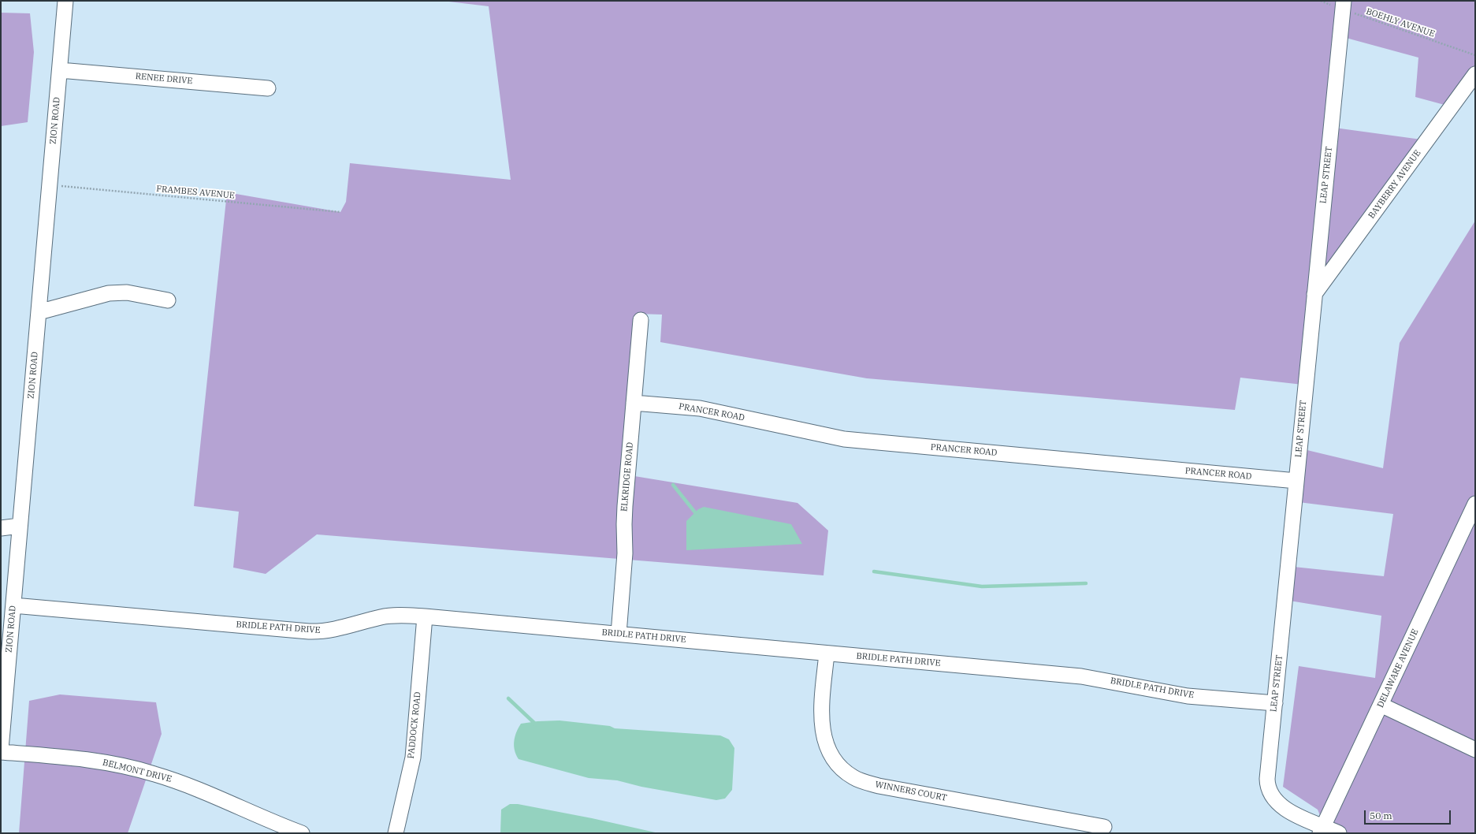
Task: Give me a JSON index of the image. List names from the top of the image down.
{
  "streets": {
    "street": [
      "RENEE DRIVE",
      "ZION ROAD",
      "LEAP STREET",
      "BAYBERRY AVENUE",
      "PRANCER ROAD",
      "ELKRIDGE ROAD",
      "BRIDLE PATH DRIVE",
      "DELAWARE AVENUE",
      "PADDOCK ROAD",
      "BELMONT DRIVE",
      "WINNERS COURT"
    ],
    "path": ["BOEHLY AVENUE", "FRAMBES AVENUE"]
  },
  "crossings": [
    ["BOEHLY AVENUE", "LEAP STREET"],
    ["RENEE DRIVE", "ZION ROAD"],
    ["ZION ROAD", "FRAMBES AVENUE"],
    ["ZION ROAD", "BRIDLE PATH DRIVE"],
    ["LEAP STREET", "BAYBERRY AVENUE"],
    ["LEAP STREET", "PRANCER ROAD"],
    ["LEAP STREET", "BRIDLE PATH DRIVE"],
    ["LEAP STREET", "DELAWARE AVENUE"],
    ["PRANCER ROAD", "ELKRIDGE ROAD"],
    ["ELKRIDGE ROAD", "BRIDLE PATH DRIVE"],
    ["BRIDLE PATH DRIVE", "PADDOCK ROAD"],
    ["BRIDLE PATH DRIVE", "WINNERS COURT"]
  ],
  "scale_bar": "50 m"
}
